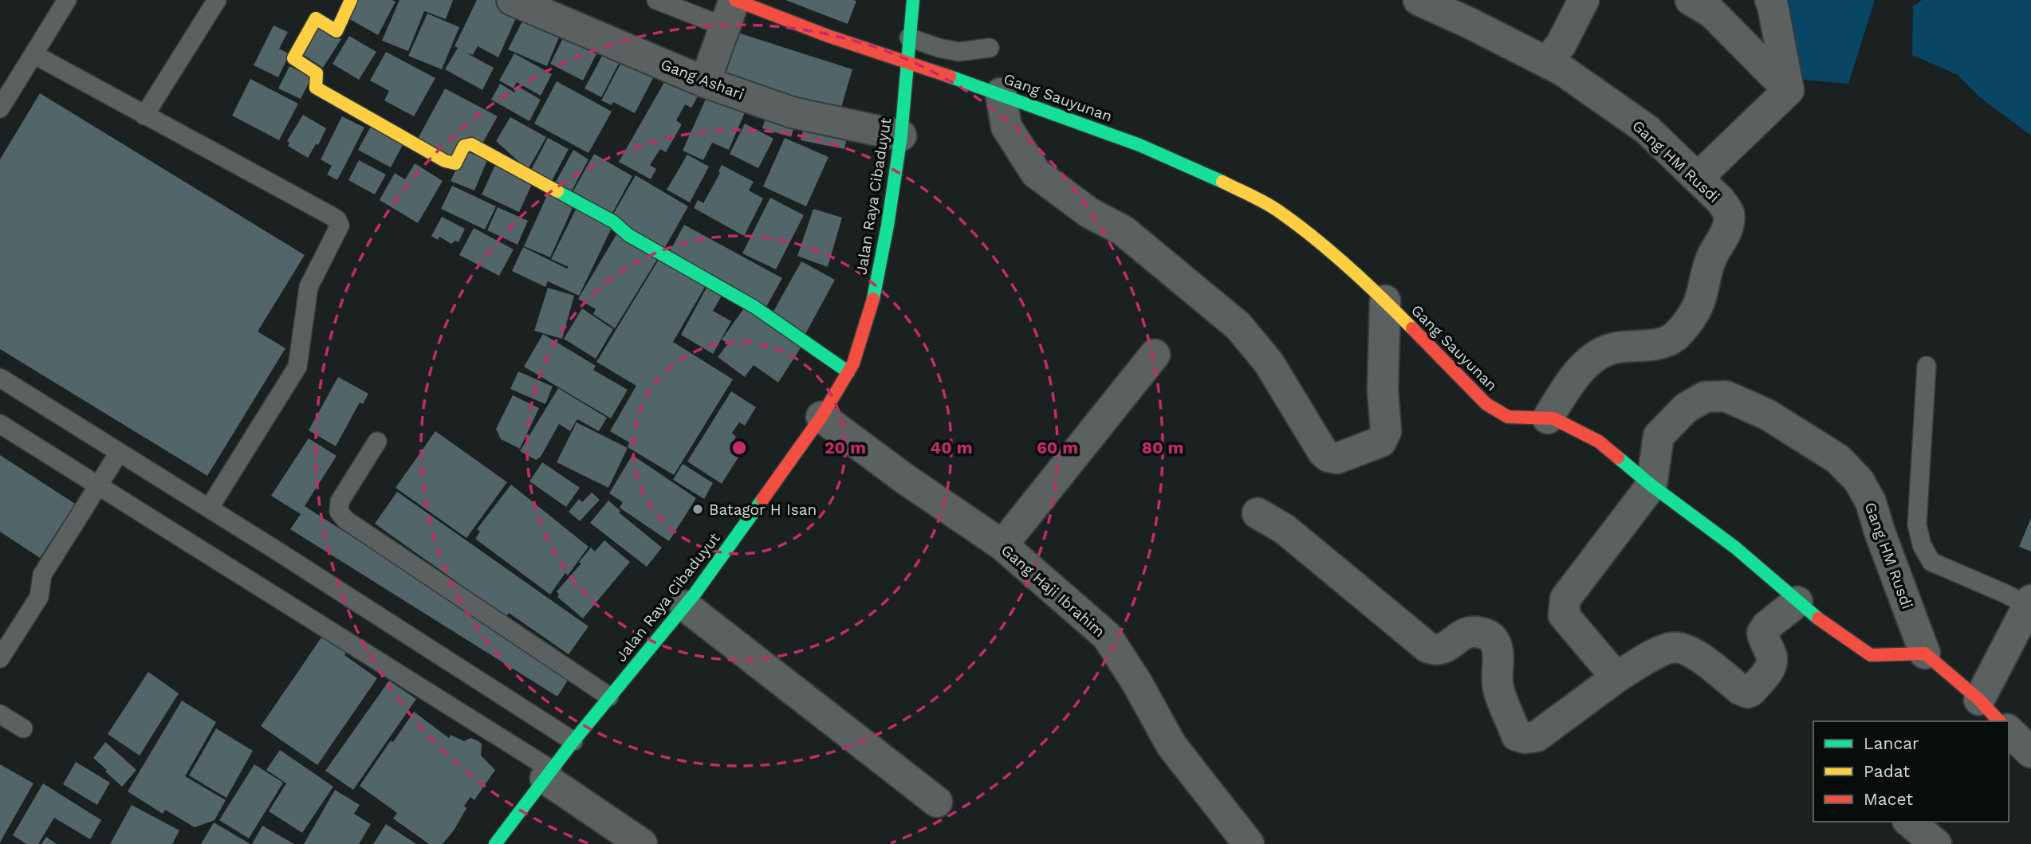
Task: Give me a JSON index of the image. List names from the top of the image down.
{
  "streets": {
    "street": [
      "Gang Ashari",
      "Gang Sauyunan",
      "Gang HM Rusdi",
      "Jalan Raya Cibaduyut",
      "Gang Haji Ibrahim"
    ]
  },
  "crossings": [
    ["Gang Ashari", "Jalan Raya Cibaduyut"],
    ["Gang Sauyunan", "Gang HM Rusdi"],
    ["Gang Sauyunan", "Jalan Raya Cibaduyut"],
    ["Jalan Raya Cibaduyut", "Gang Haji Ibrahim"]
  ],
  "places": ["Batagor H Isan"],
  "legend": ["Lancar", "Padat", "Macet"],
  "rings": [
    "20 m",
    "40 m",
    "60 m",
    "80 m"
  ]
}
